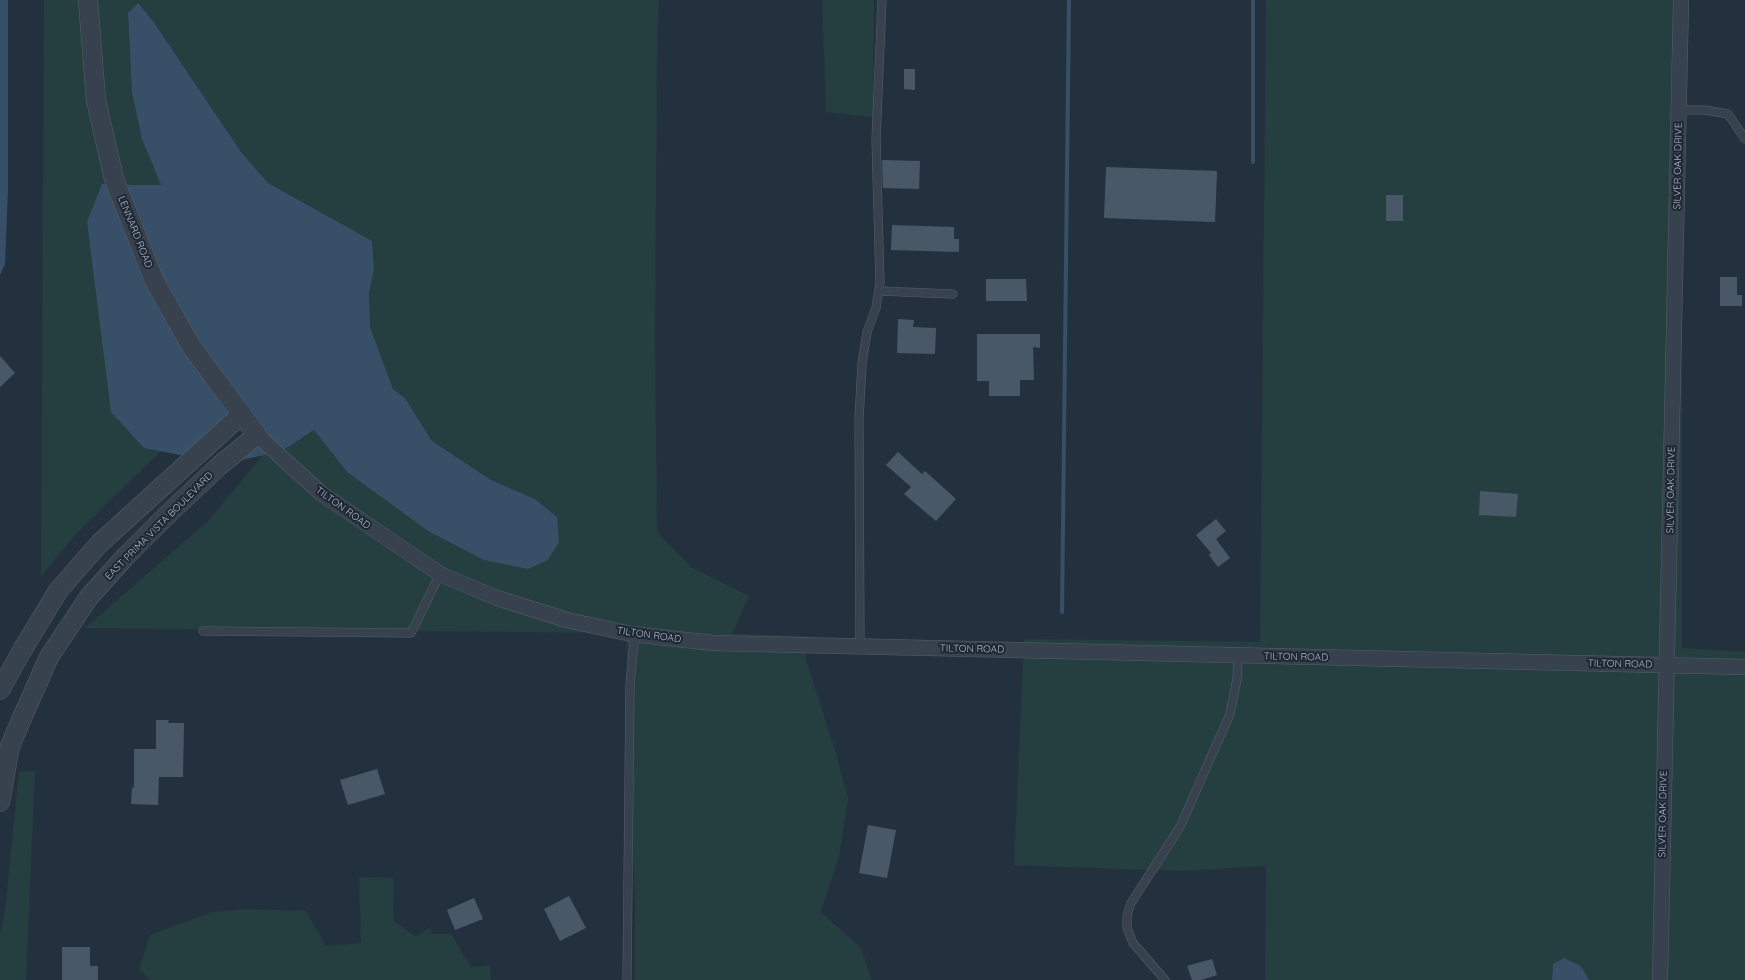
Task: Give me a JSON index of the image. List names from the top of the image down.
{
  "streets": {
    "street": [
      "SILVER OAK DRIVE",
      "LENNARD ROAD",
      "TILTON ROAD",
      "EAST PRIMA VISTA BOULEVARD"
    ]
  },
  "crossings": [
    ["SILVER OAK DRIVE", "TILTON ROAD"],
    ["LENNARD ROAD", "TILTON ROAD"],
    ["LENNARD ROAD", "EAST PRIMA VISTA BOULEVARD"],
    ["TILTON ROAD", "EAST PRIMA VISTA BOULEVARD"]
  ]
}
